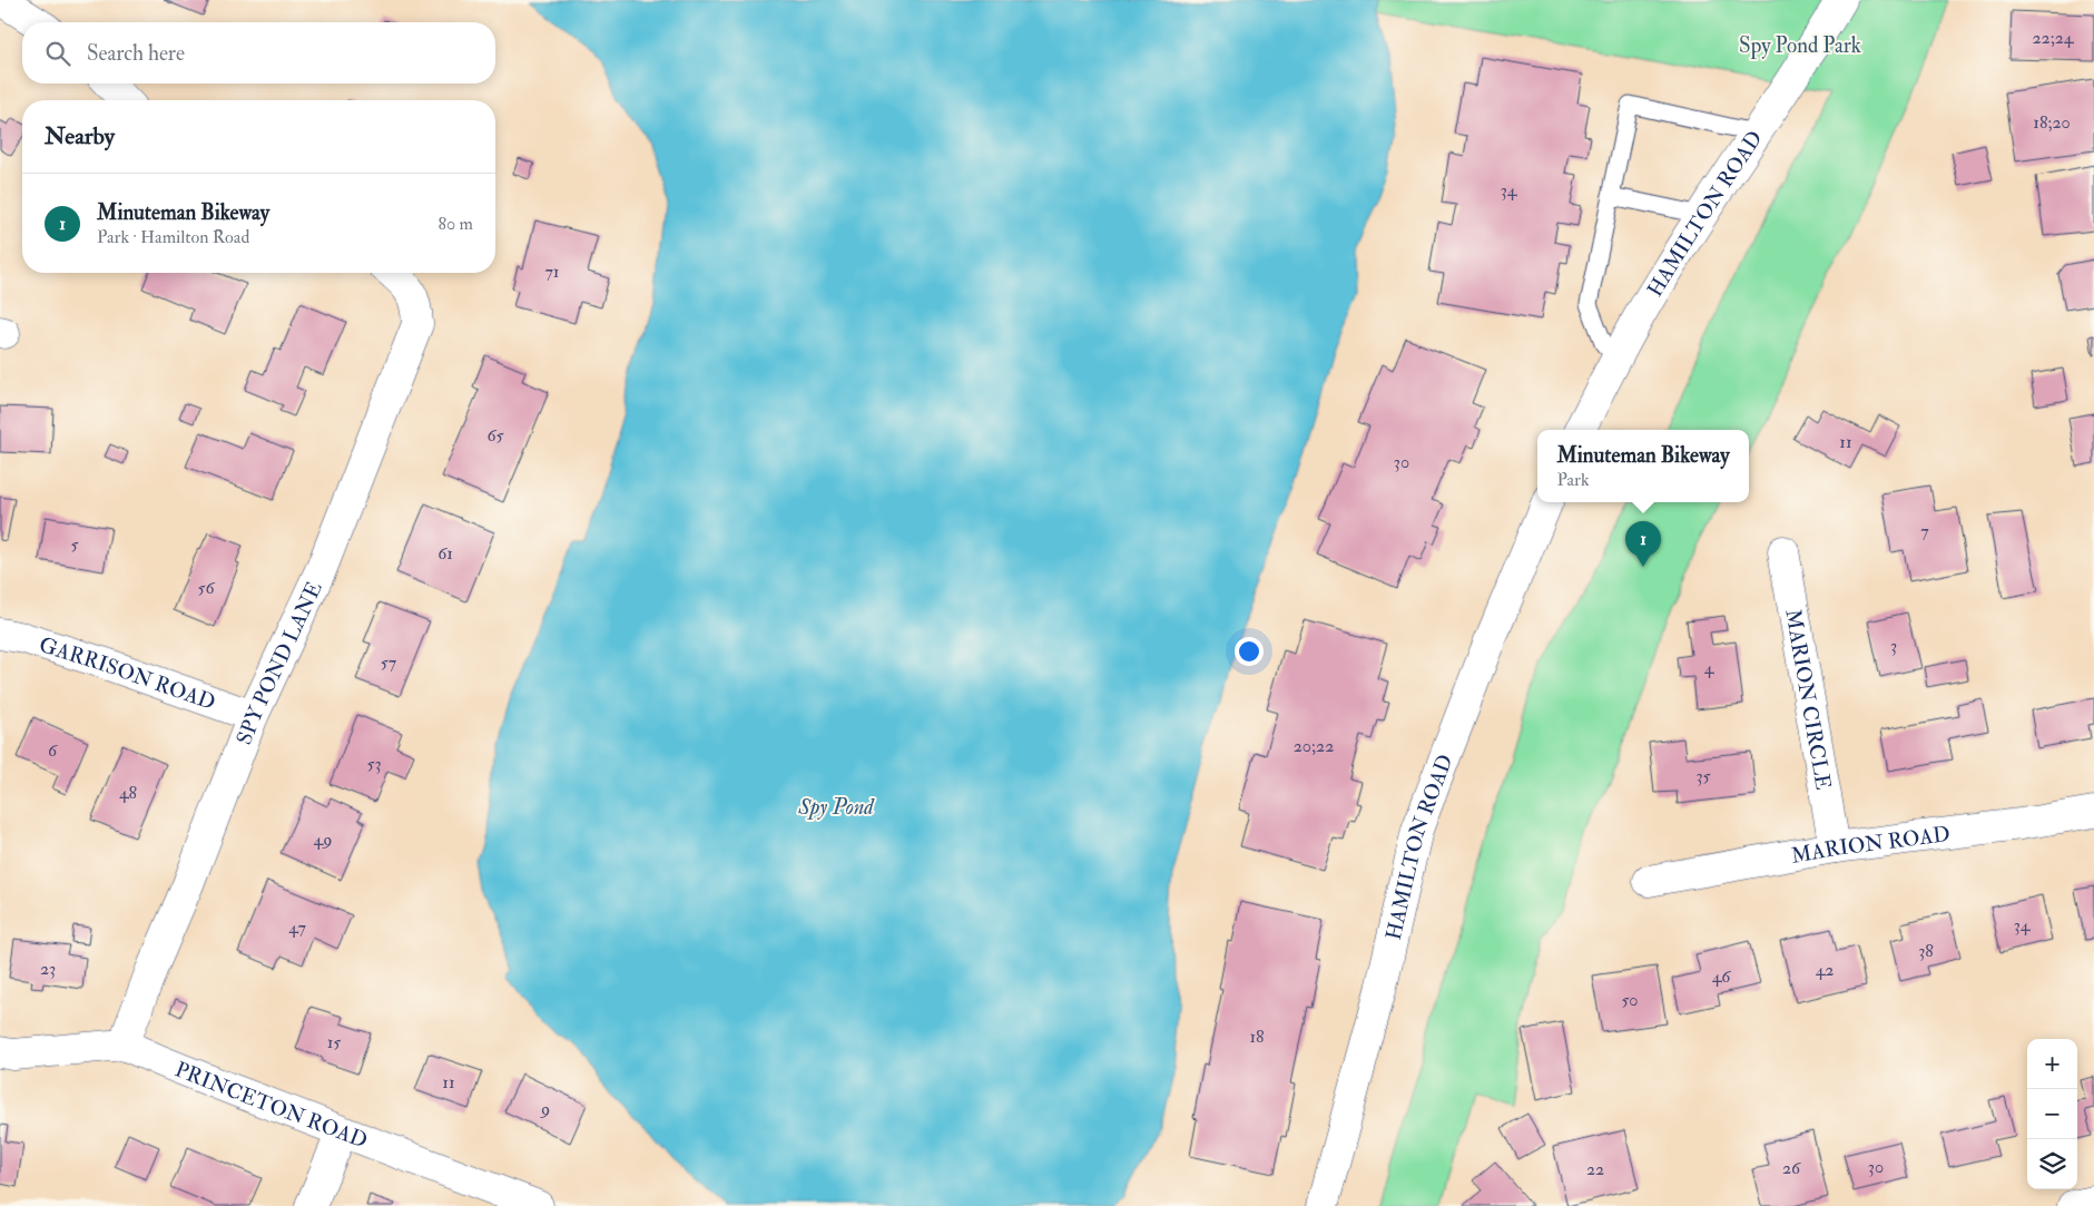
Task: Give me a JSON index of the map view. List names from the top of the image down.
{
  "streets": {
    "street": [
      "HAMILTON ROAD",
      "SPY POND LANE",
      "GARRISON ROAD",
      "MARION CIRCLE",
      "MARION ROAD",
      "PRINCETON ROAD"
    ]
  },
  "crossings": [
    ["SPY POND LANE", "GARRISON ROAD"],
    ["SPY POND LANE", "PRINCETON ROAD"],
    ["MARION CIRCLE", "MARION ROAD"]
  ],
  "water": ["Spy Pond"],
  "parks": ["Spy Pond Park"],
  "house_numbers": [
    "22;24",
    "18;20",
    "34",
    "71",
    "65",
    "11",
    "30",
    "7",
    "5",
    "61",
    "56",
    "3",
    "57",
    "4",
    "20;22",
    "6",
    "53",
    "35",
    "48",
    "49",
    "34",
    "47",
    "38",
    "23",
    "42",
    "46",
    "50",
    "18",
    "15",
    "11",
    "9",
    "30",
    "26",
    "22"
  ],
  "page": {
    "search": "Search here",
    "heading": "Nearby",
    "list": [
      {
        "mark": "1",
        "name": "Minuteman Bikeway",
        "note": "Park · Hamilton Road",
        "value": "80 m"
      }
    ],
    "popup": ["Minuteman Bikeway", "Park"],
    "pins": "1",
    "map_buttons": ["+", "−"]
  }
}
